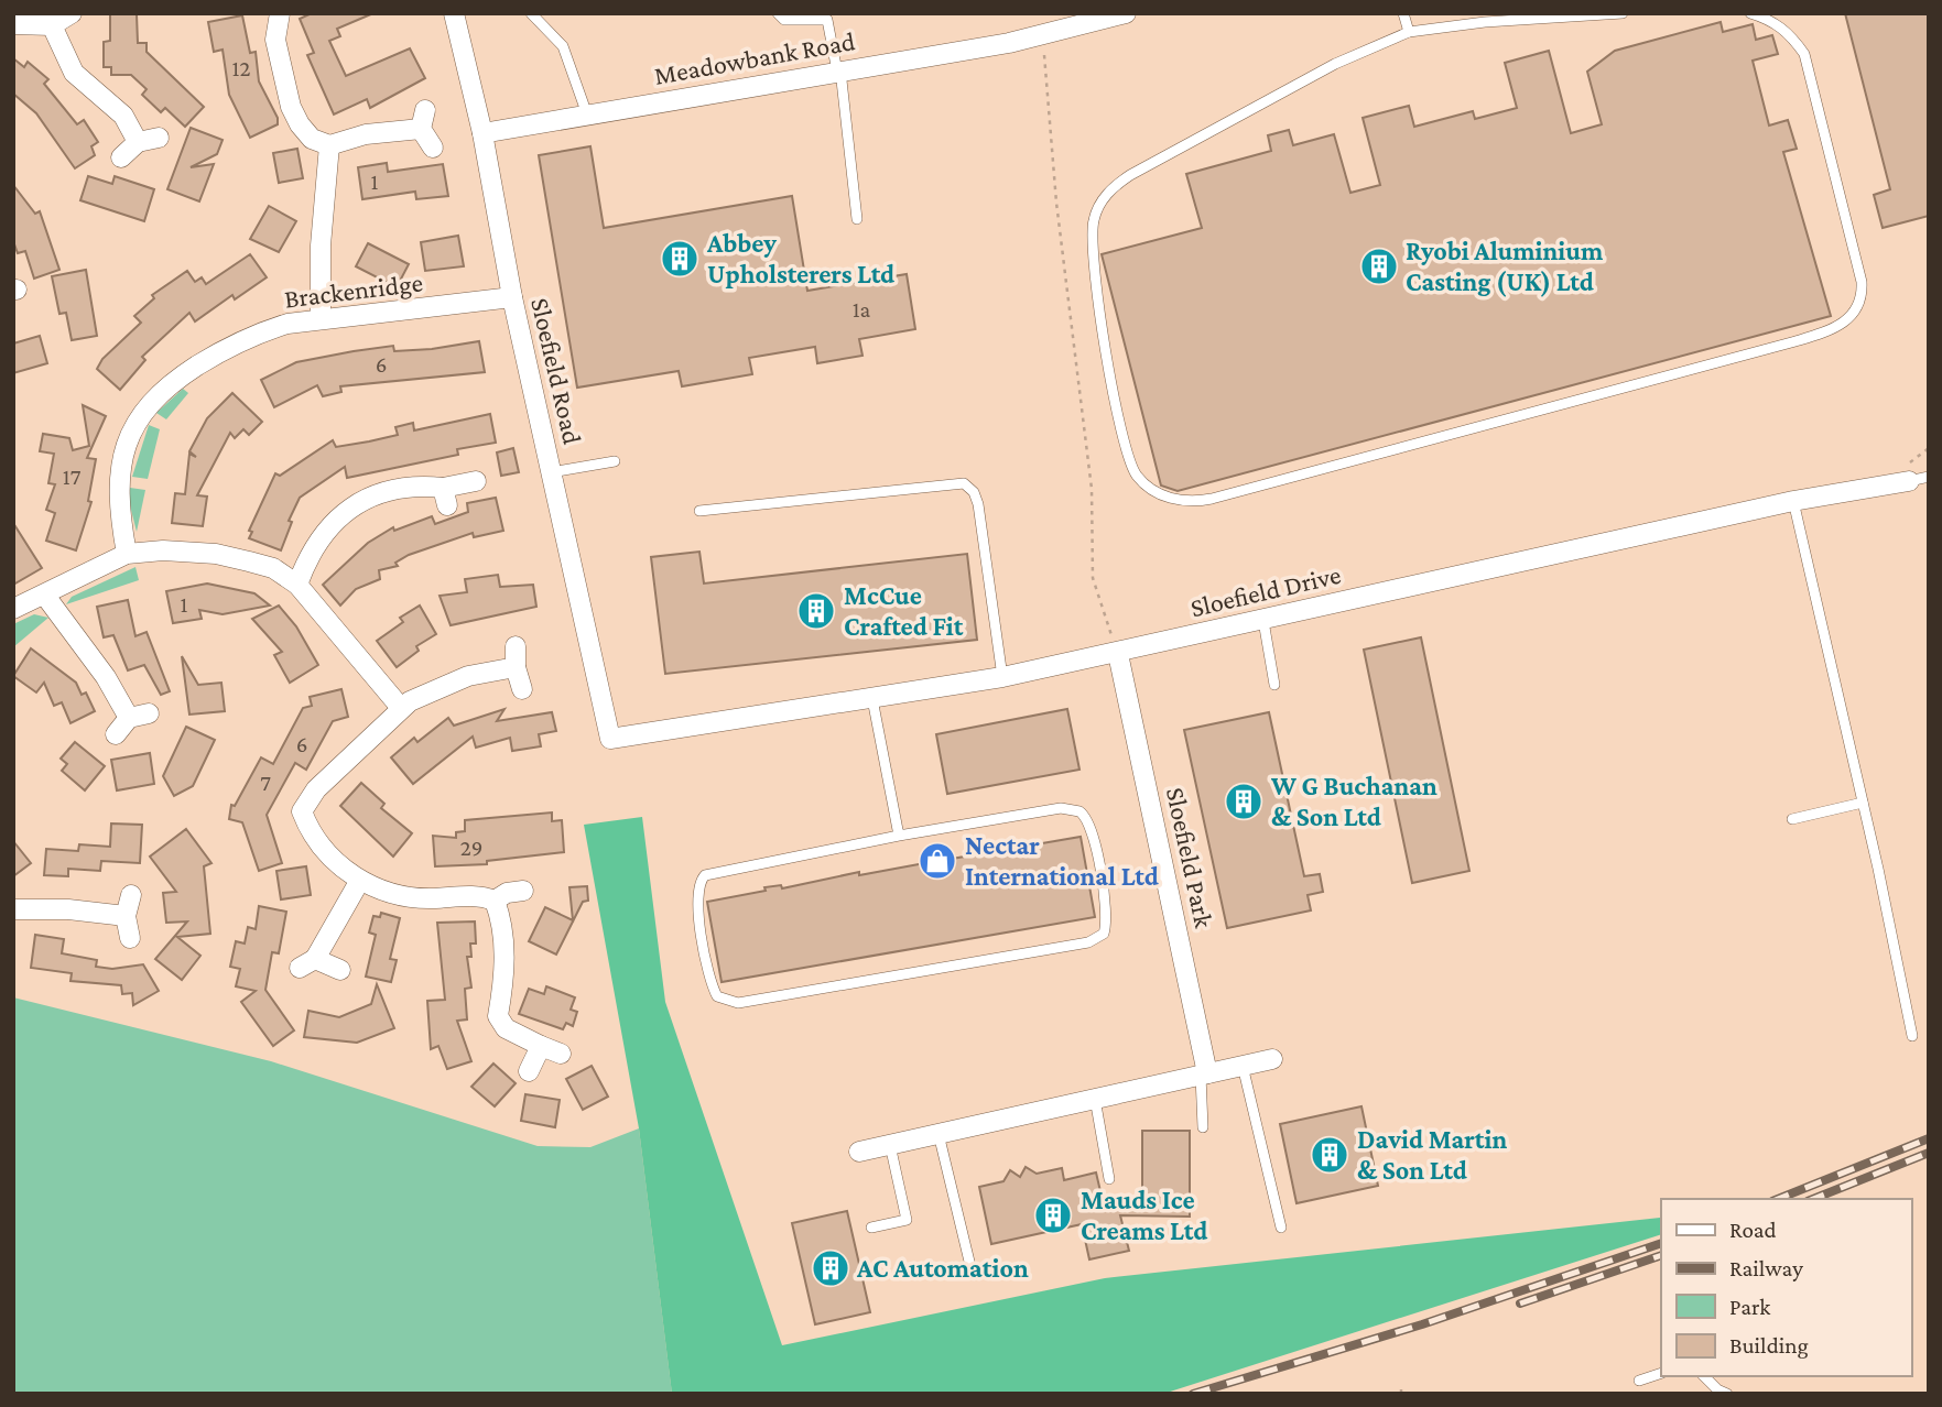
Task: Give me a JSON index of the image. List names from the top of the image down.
{
  "streets": {
    "street": [
      "Meadowbank Road",
      "Brackenridge",
      "Sloefield Road",
      "Sloefield Drive",
      "Sloefield Park"
    ]
  },
  "crossings": [
    ["Meadowbank Road", "Sloefield Road"],
    ["Brackenridge", "Sloefield Road"],
    ["Sloefield Road", "Sloefield Drive"],
    ["Sloefield Drive", "Sloefield Park"]
  ],
  "places": {
    "building": [
      "Abbey Upholsterers Ltd",
      "Ryobi Aluminium Casting (UK) Ltd",
      "McCue Crafted Fit",
      "W G Buchanan & Son Ltd",
      "David Martin & Son Ltd",
      "Mauds Ice Creams Ltd",
      "AC Automation"
    ],
    "shop": ["Nectar International Ltd"]
  },
  "house_numbers": [
    "12",
    "1",
    "1a",
    "6",
    "17",
    "1",
    "6",
    "7",
    "29"
  ],
  "legend": [
    "Road",
    "Railway",
    "Park",
    "Building"
  ]
}
